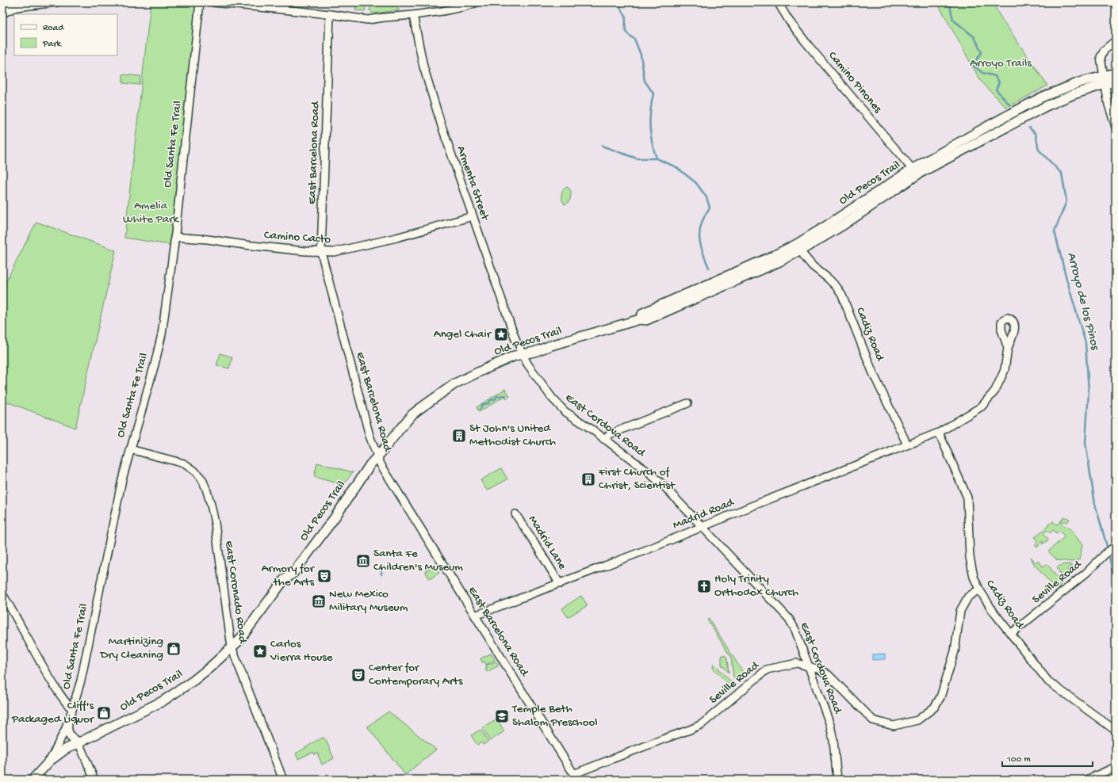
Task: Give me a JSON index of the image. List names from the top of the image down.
{
  "streets": {
    "main road": ["Old Santa Fe Trail", "Old Pecos Trail"],
    "street": [
      "Camino Pinones",
      "East Barcelona Road",
      "Armenta Street",
      "Camino Cacto",
      "Cadiz Road",
      "East Cordova Road",
      "Madrid Road",
      "Madrid Lane",
      "Seville Road",
      "East Coronado Road"
    ]
  },
  "crossings": [
    ["Camino Pinones", "Old Pecos Trail"],
    ["Old Santa Fe Trail", "Old Pecos Trail"],
    ["Old Santa Fe Trail", "Camino Cacto"],
    ["Old Santa Fe Trail", "East Coronado Road"],
    ["East Barcelona Road", "Old Pecos Trail"],
    ["East Barcelona Road", "Camino Cacto"],
    ["East Barcelona Road", "Madrid Road"],
    ["East Barcelona Road", "Seville Road"],
    ["Armenta Street", "Old Pecos Trail"],
    ["Armenta Street", "Camino Cacto"],
    ["Armenta Street", "East Cordova Road"],
    ["Old Pecos Trail", "Cadiz Road"],
    ["Old Pecos Trail", "East Cordova Road"],
    ["Old Pecos Trail", "East Coronado Road"],
    ["Cadiz Road", "Madrid Road"],
    ["Cadiz Road", "Seville Road"],
    ["East Cordova Road", "Madrid Road"],
    ["East Cordova Road", "Seville Road"],
    ["Madrid Road", "Madrid Lane"]
  ],
  "water": ["Arroyo de los Pinos"],
  "parks": ["Arroyo Trails", "Amelia White Park"],
  "places": {
    "place": ["Angel Chair", "Carlos Vierra House"],
    "building": ["St John's United Methodist Church", "First Church of Christ, Scientist"],
    "museum": ["Santa Fe Children's Museum", "New Mexico Military Museum"],
    "theatre": ["Armory for the Arts", "Center for Contemporary Arts"],
    "church": ["Holy Trinity Orthodox Church"],
    "shop": ["Martinizing Dry Cleaning", "Cliff's Packaged Liquor"],
    "school or university": ["Temple Beth Shalom Preschool"]
  },
  "legend": ["Road", "Park"],
  "scale_bar": "100 m"
}
